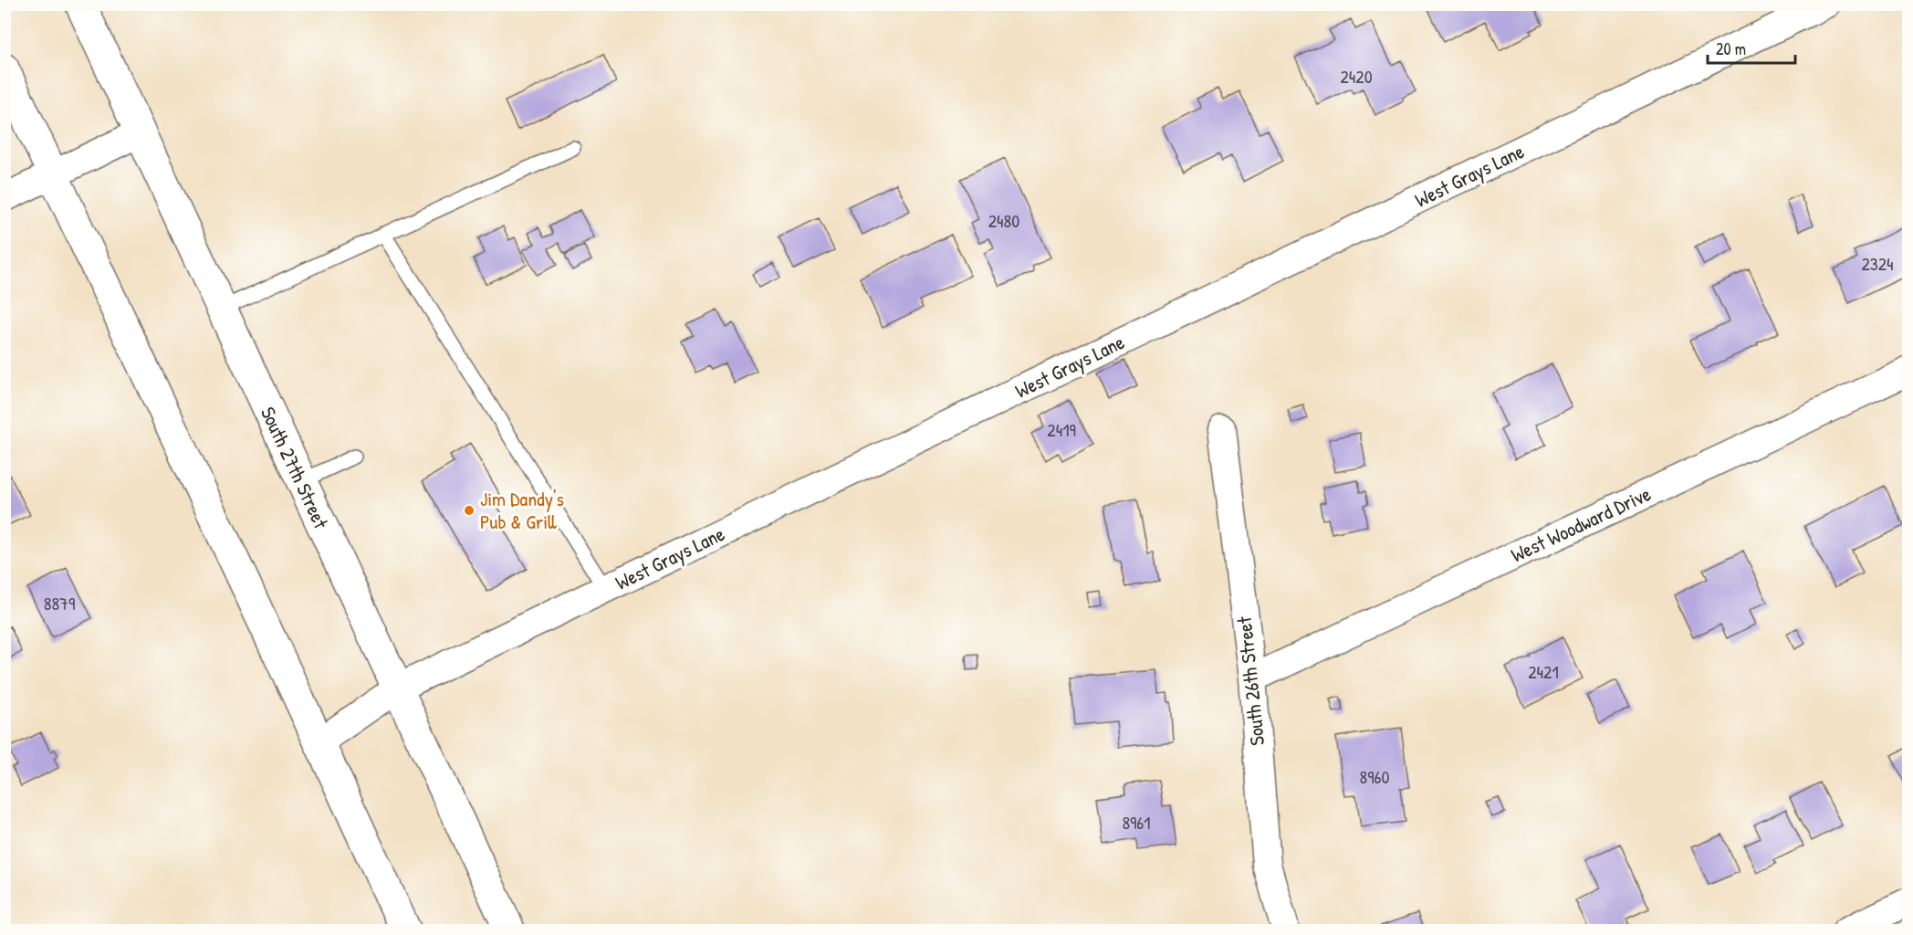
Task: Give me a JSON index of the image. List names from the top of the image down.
{
  "streets": {
    "main road": ["South 27th Street"],
    "street": ["West Grays Lane", "West Woodward Drive", "South 26th Street"]
  },
  "crossings": [
    ["West Grays Lane", "South 27th Street"],
    ["West Woodward Drive", "South 26th Street"]
  ],
  "places": ["Jim Dandy's Pub & Grill"],
  "house_numbers": [
    "2420",
    "2480",
    "2324",
    "2419",
    "8879",
    "2421",
    "8960",
    "8961"
  ],
  "scale_bar": "20 m"
}
